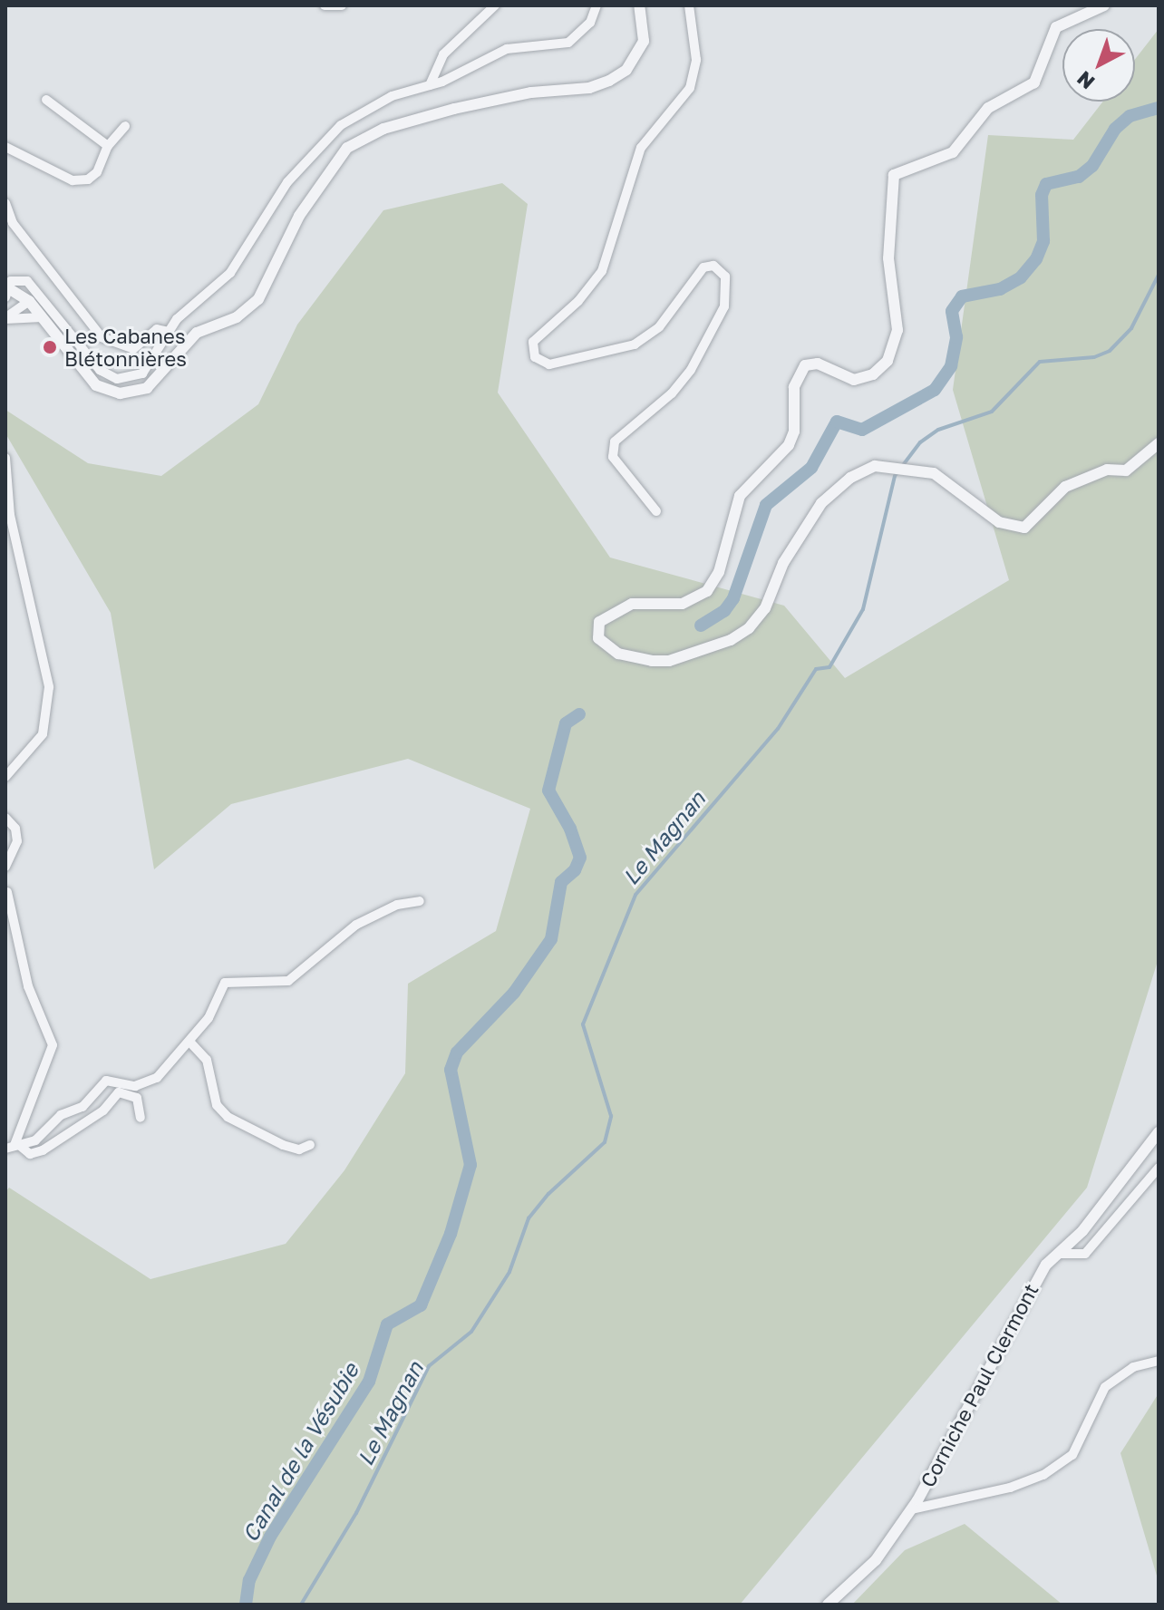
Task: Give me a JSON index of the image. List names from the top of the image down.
{
  "streets": {
    "street": ["Corniche Paul Clermont"]
  },
  "water": ["Le Magnan", "Canal de la Vésubie"],
  "places": ["Les Cabanes Blétonnières"],
  "north": "bottom left"
}
